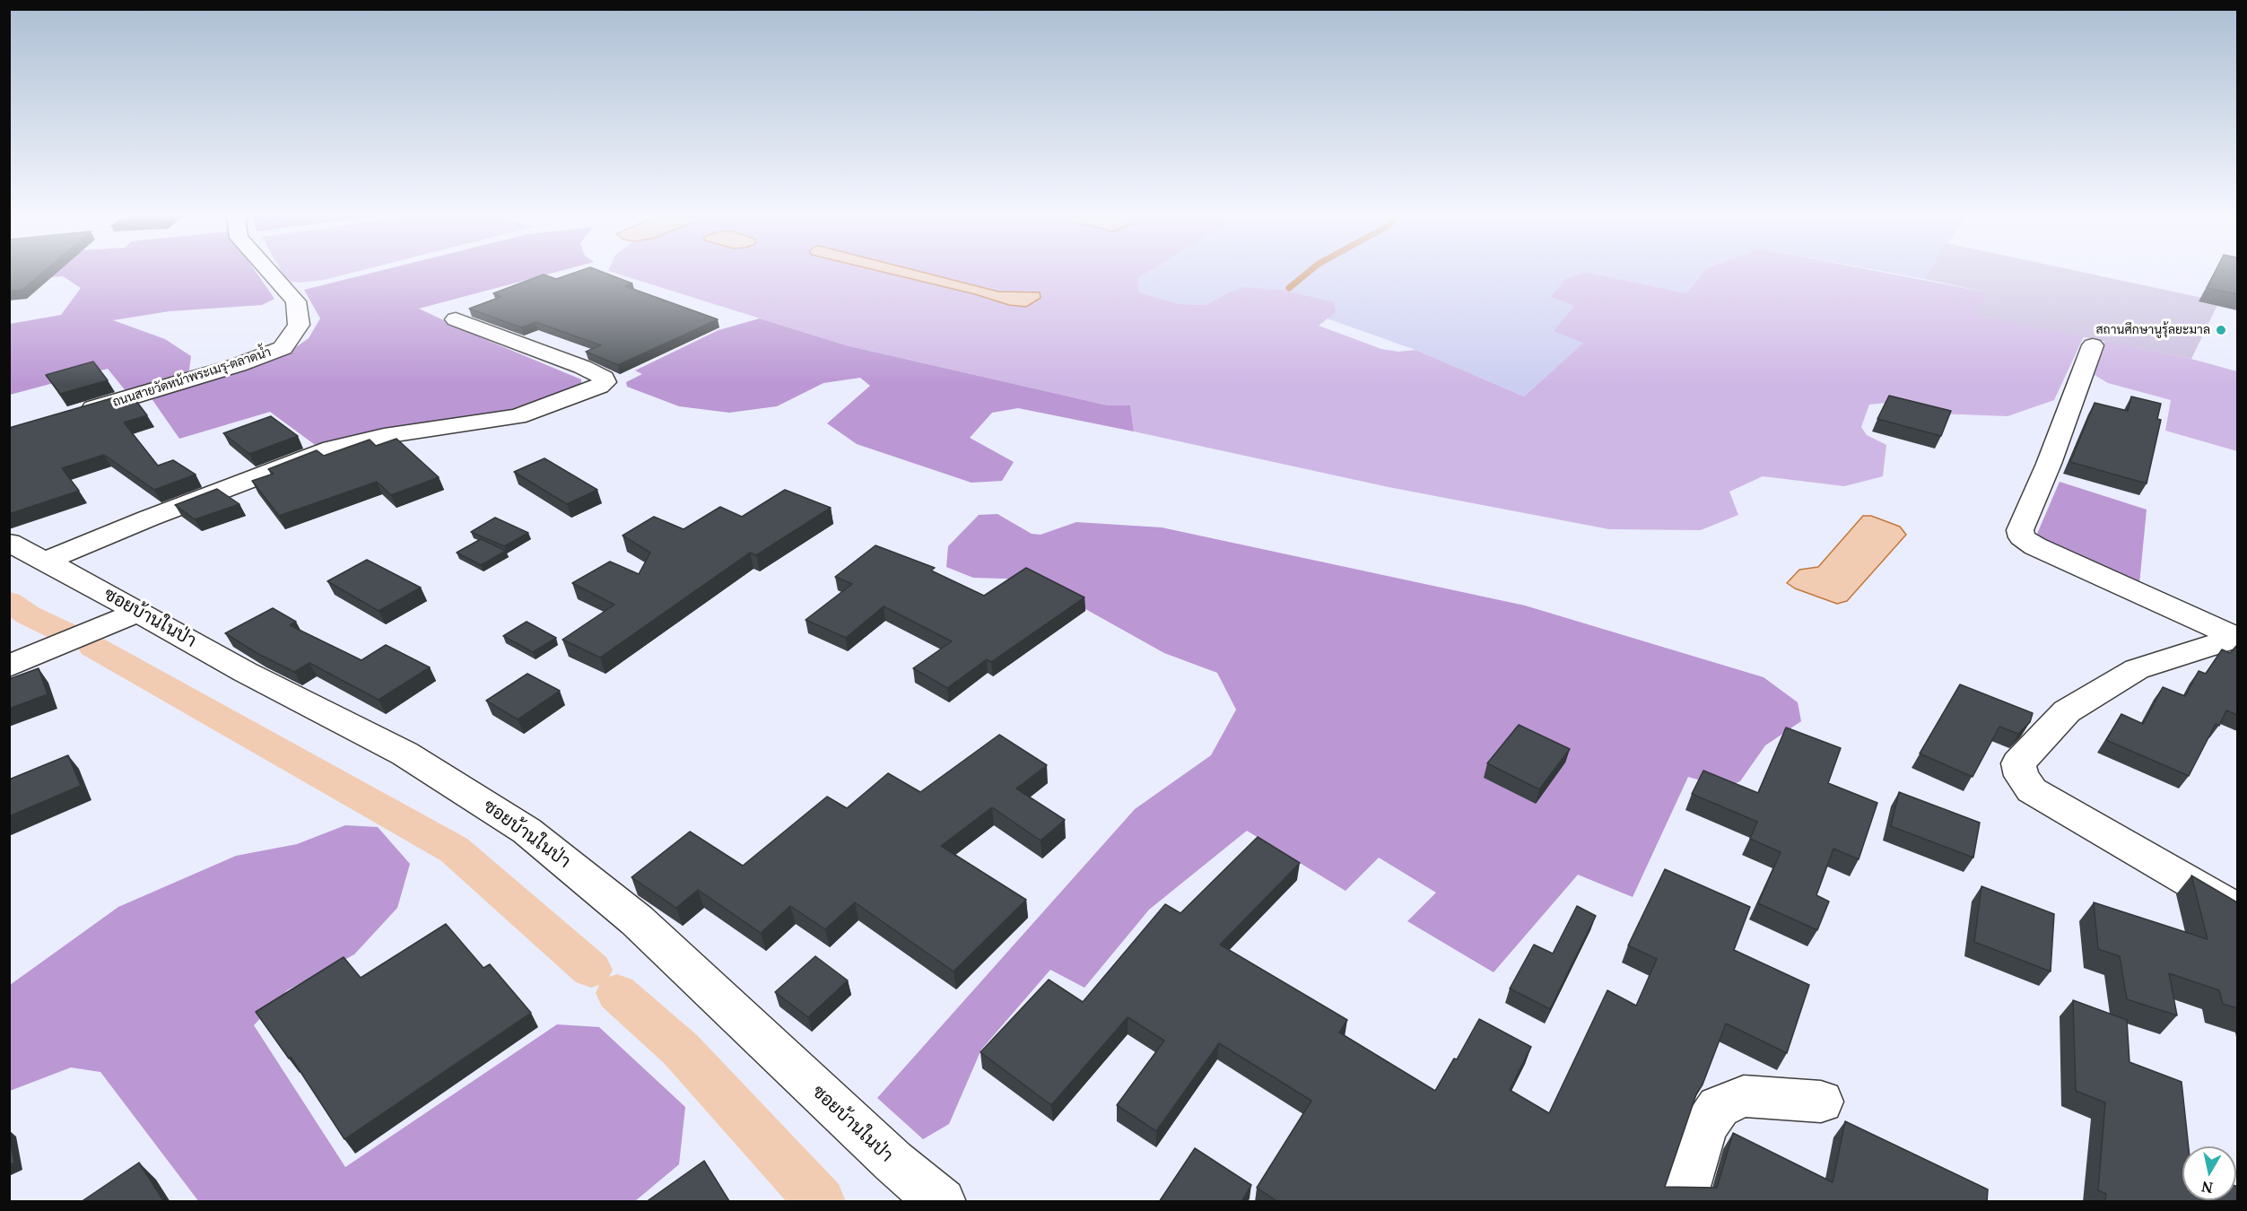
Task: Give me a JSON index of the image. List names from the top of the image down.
{
  "streets": {
    "street": ["ถนนสายวัดหน้าพระเมรุ-ตลาดน้ำ", "ซอยบ้านในป่า"]
  },
  "places": ["สถานศึกษานูรุ้ลยะมาล"],
  "north": "bottom"
}
